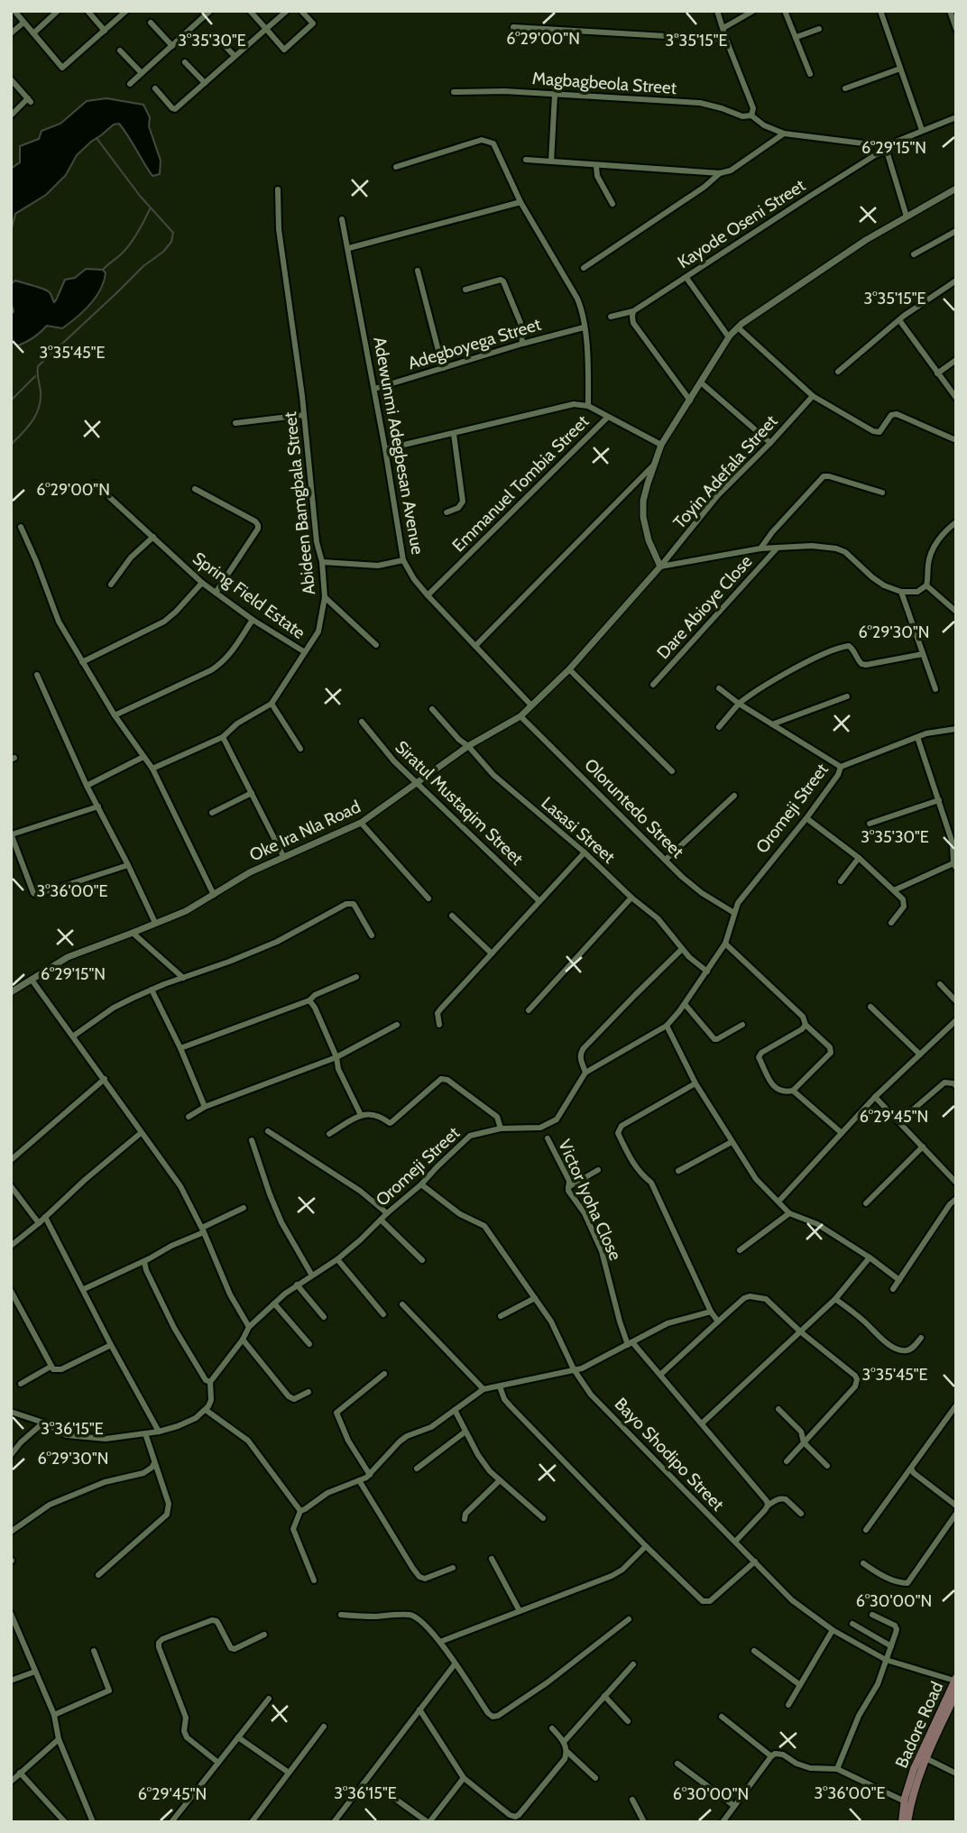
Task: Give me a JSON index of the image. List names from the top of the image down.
{
  "streets": {
    "main road": ["Badore Road"],
    "street": [
      "Magbagbeola Street",
      "Kayode Oseni Street",
      "Adegboyega Street",
      "Adewunmi Adegbesan Avenue",
      "Toyin Adefala Street",
      "Emmanuel Tombia Street",
      "Abideen Bamgbala Street",
      "Spring Field Estate",
      "Dare Abioye Close",
      "Siratul Mustaqim Street",
      "Oloruntedo Street",
      "Oromeji Street",
      "Lasasi Street",
      "Oke Ira Nla Road",
      "Victor Iyoha Close",
      "Bayo Shodipo Street"
    ]
  },
  "crossings": [
    ["Adegboyega Street", "Adewunmi Adegbesan Avenue"],
    ["Adegboyega Street", "Emmanuel Tombia Street"],
    ["Adewunmi Adegbesan Avenue", "Emmanuel Tombia Street"],
    ["Adewunmi Adegbesan Avenue", "Oke Ira Nla Road"],
    ["Toyin Adefala Street", "Oke Ira Nla Road"],
    ["Abideen Bamgbala Street", "Spring Field Estate"],
    ["Siratul Mustaqim Street", "Oke Ira Nla Road"],
    ["Oloruntedo Street", "Oromeji Street"],
    ["Oloruntedo Street", "Oke Ira Nla Road"],
    ["Oromeji Street", "Lasasi Street"],
    ["Oromeji Street", "Bayo Shodipo Street"],
    ["Lasasi Street", "Oke Ira Nla Road"],
    ["Bayo Shodipo Street", "Badore Road"]
  ],
  "coordinates": [
    "6°29'00\"N",
    "3°35'30\"E",
    "3°35'15\"E",
    "6°29'15\"N",
    "3°35'45\"E",
    "6°29'30\"N",
    "3°36'00\"E",
    "6°29'45\"N",
    "3°36'15\"E",
    "6°30'00\"N"
  ]
}
